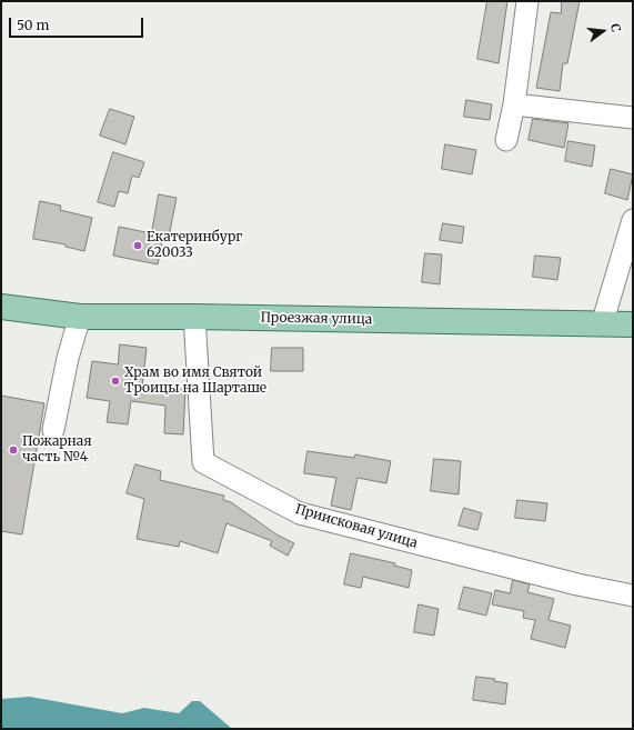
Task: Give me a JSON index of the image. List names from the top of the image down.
{
  "streets": {
    "main road": ["Проезжая улица"],
    "street": ["Приисковая улица"]
  },
  "crossings": [
    ["Проезжая улица", "Приисковая улица"]
  ],
  "places": ["Екатеринбург 620033", "Храм во имя Святой Троицы на Шарташе", "Пожарная часть №4"],
  "scale_bar": "50 m",
  "north": "right"
}
